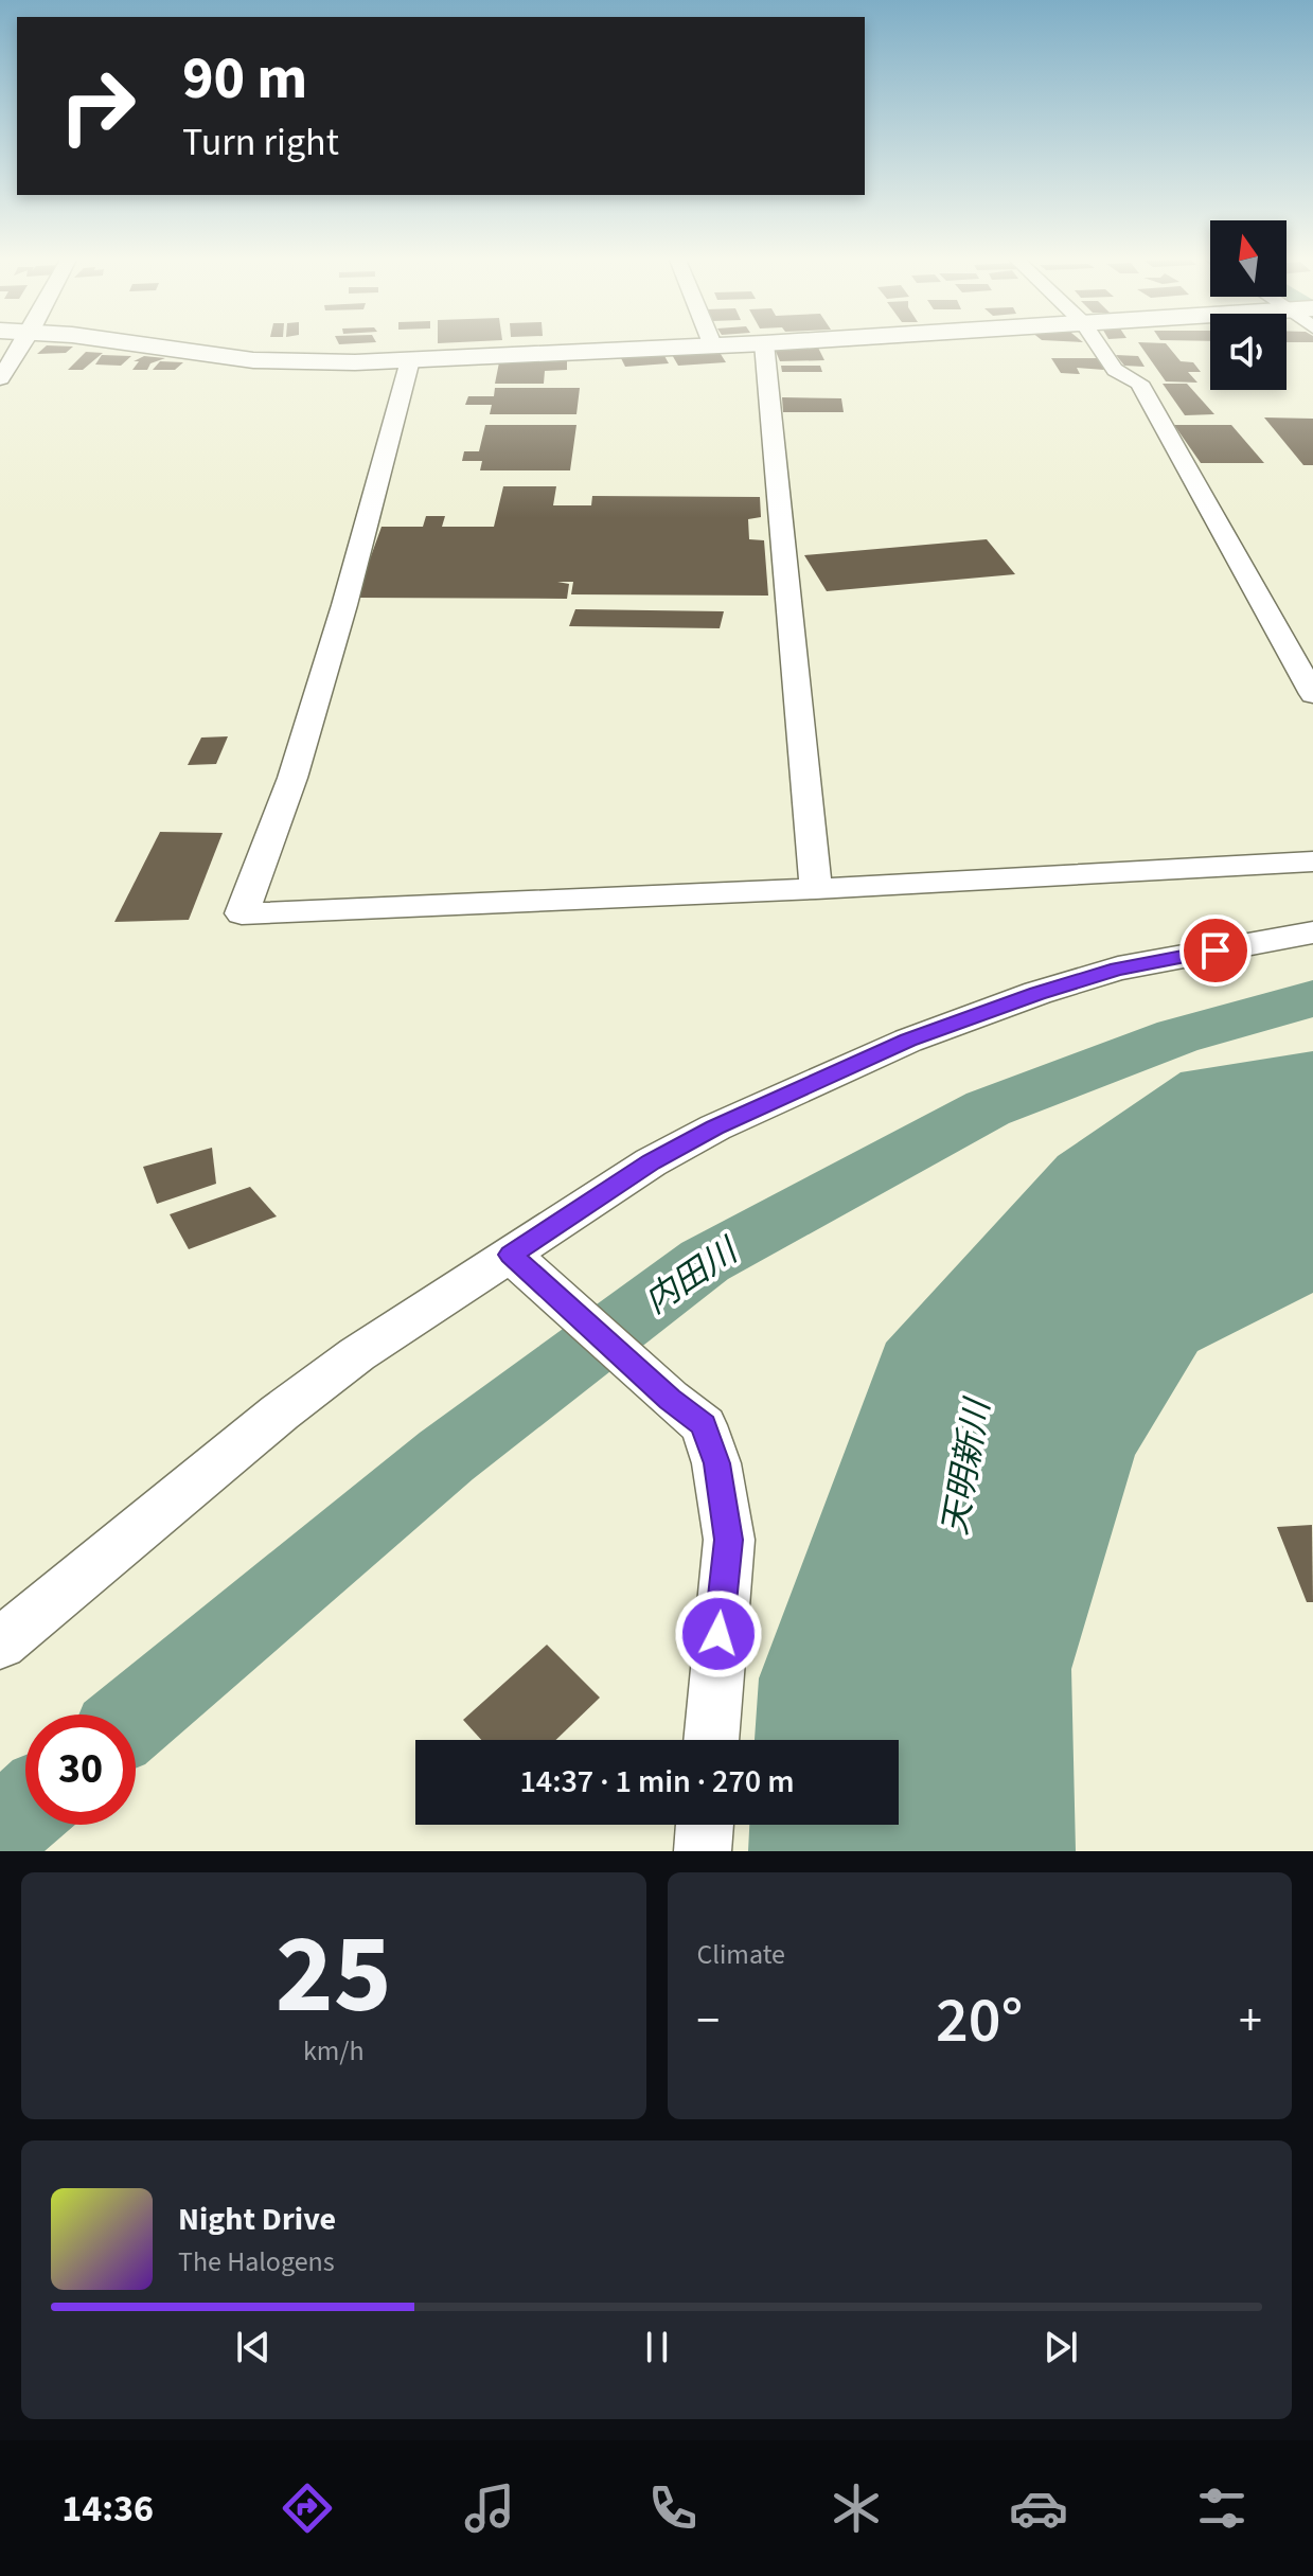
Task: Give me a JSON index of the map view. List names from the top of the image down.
{
  "water": ["内田川", "天明新川"],
  "north": "top",
  "page": {
    "turn": ["90 m", "Turn right"],
    "limit": "30",
    "trip": "14:37 · 1 min · 270 m",
    "tile": [
      ["25", "km/h"],
      "Climate"
    ],
    "heat": ["−", "20°", "+"],
    "song": ["Night Drive", "The Halogens"],
    "tabs": "14:36"
  }
}
